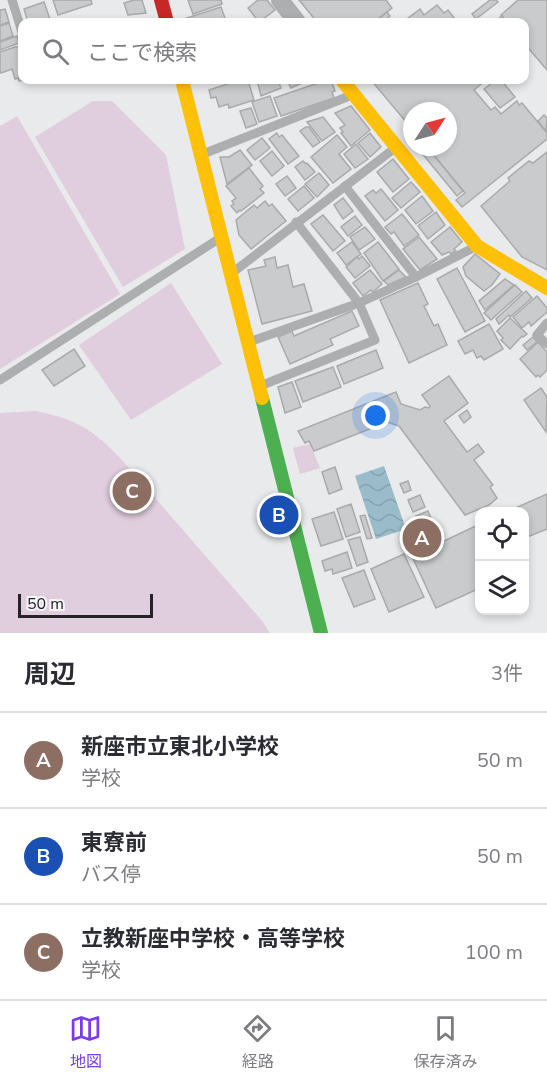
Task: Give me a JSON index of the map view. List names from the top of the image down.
{
  "scale_bar": "50 m",
  "north": "top right",
  "page": {
    "search": "ここで検索",
    "pins": ["C", "B", "A"],
    "scale": "50 m",
    "heading": ["周辺", "3件"],
    "list": [
      {
        "mark": "A",
        "name": "新座市立東北小学校",
        "note": "学校",
        "value": "50 m"
      },
      {
        "mark": "B",
        "name": "東寮前",
        "note": "バス停",
        "value": "50 m"
      },
      {
        "mark": "C",
        "name": "立教新座中学校・高等学校",
        "note": "学校",
        "value": "100 m"
      }
    ],
    "nav": ["地図", "経路", "保存済み"]
  }
}
